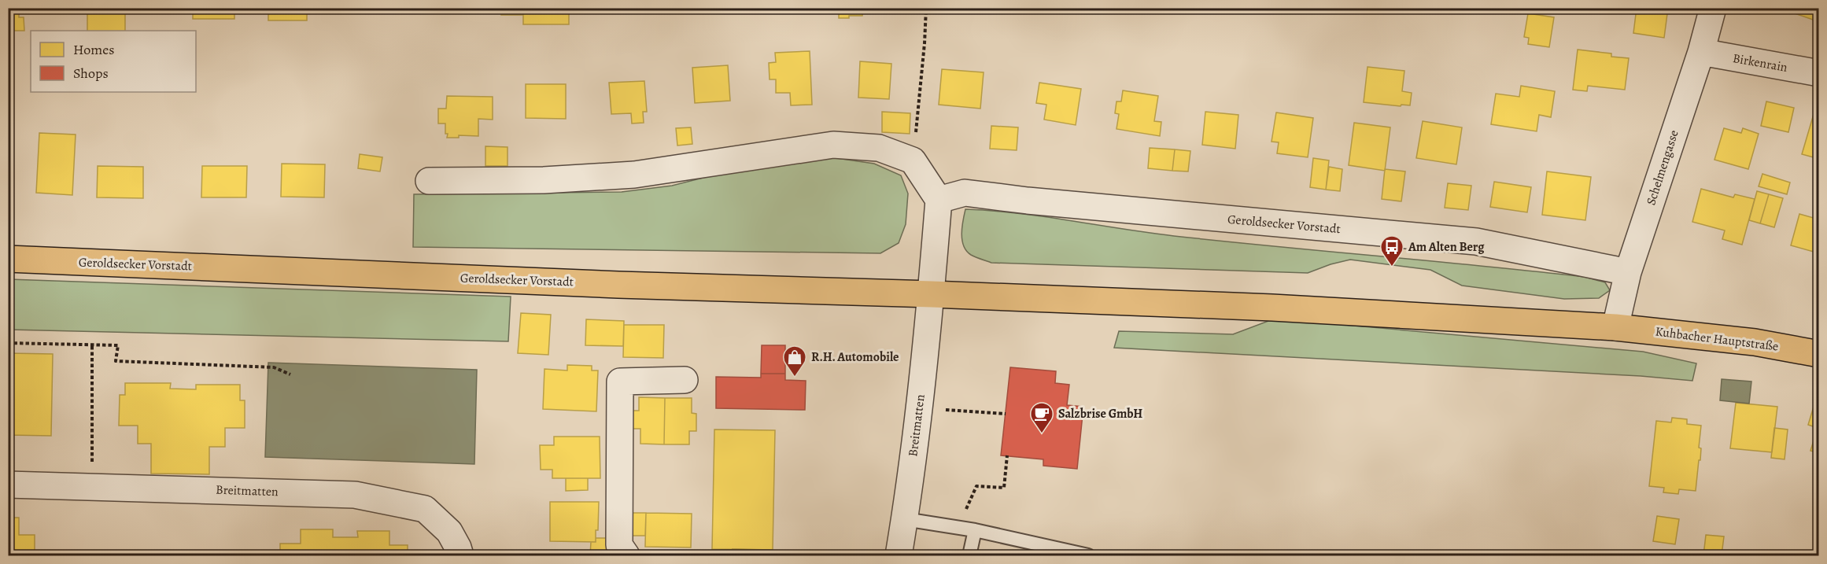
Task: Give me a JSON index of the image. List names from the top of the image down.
{
  "streets": {
    "main road": ["Geroldsecker Vorstadt", "Kuhbacher Hauptstraße"],
    "street": ["Birkenrain", "Schelmengasse", "Breitmatten"]
  },
  "crossings": [
    ["Birkenrain", "Schelmengasse"],
    ["Schelmengasse", "Geroldsecker Vorstadt"],
    ["Schelmengasse", "Kuhbacher Hauptstraße"],
    ["Geroldsecker Vorstadt", "Kuhbacher Hauptstraße"],
    ["Geroldsecker Vorstadt", "Breitmatten"]
  ],
  "places": {
    "bus stop": ["Am Alten Berg"],
    "shop": ["R.H. Automobile"],
    "cafe": ["Salzbrise GmbH"]
  },
  "legend": ["Homes", "Shops"]
}
